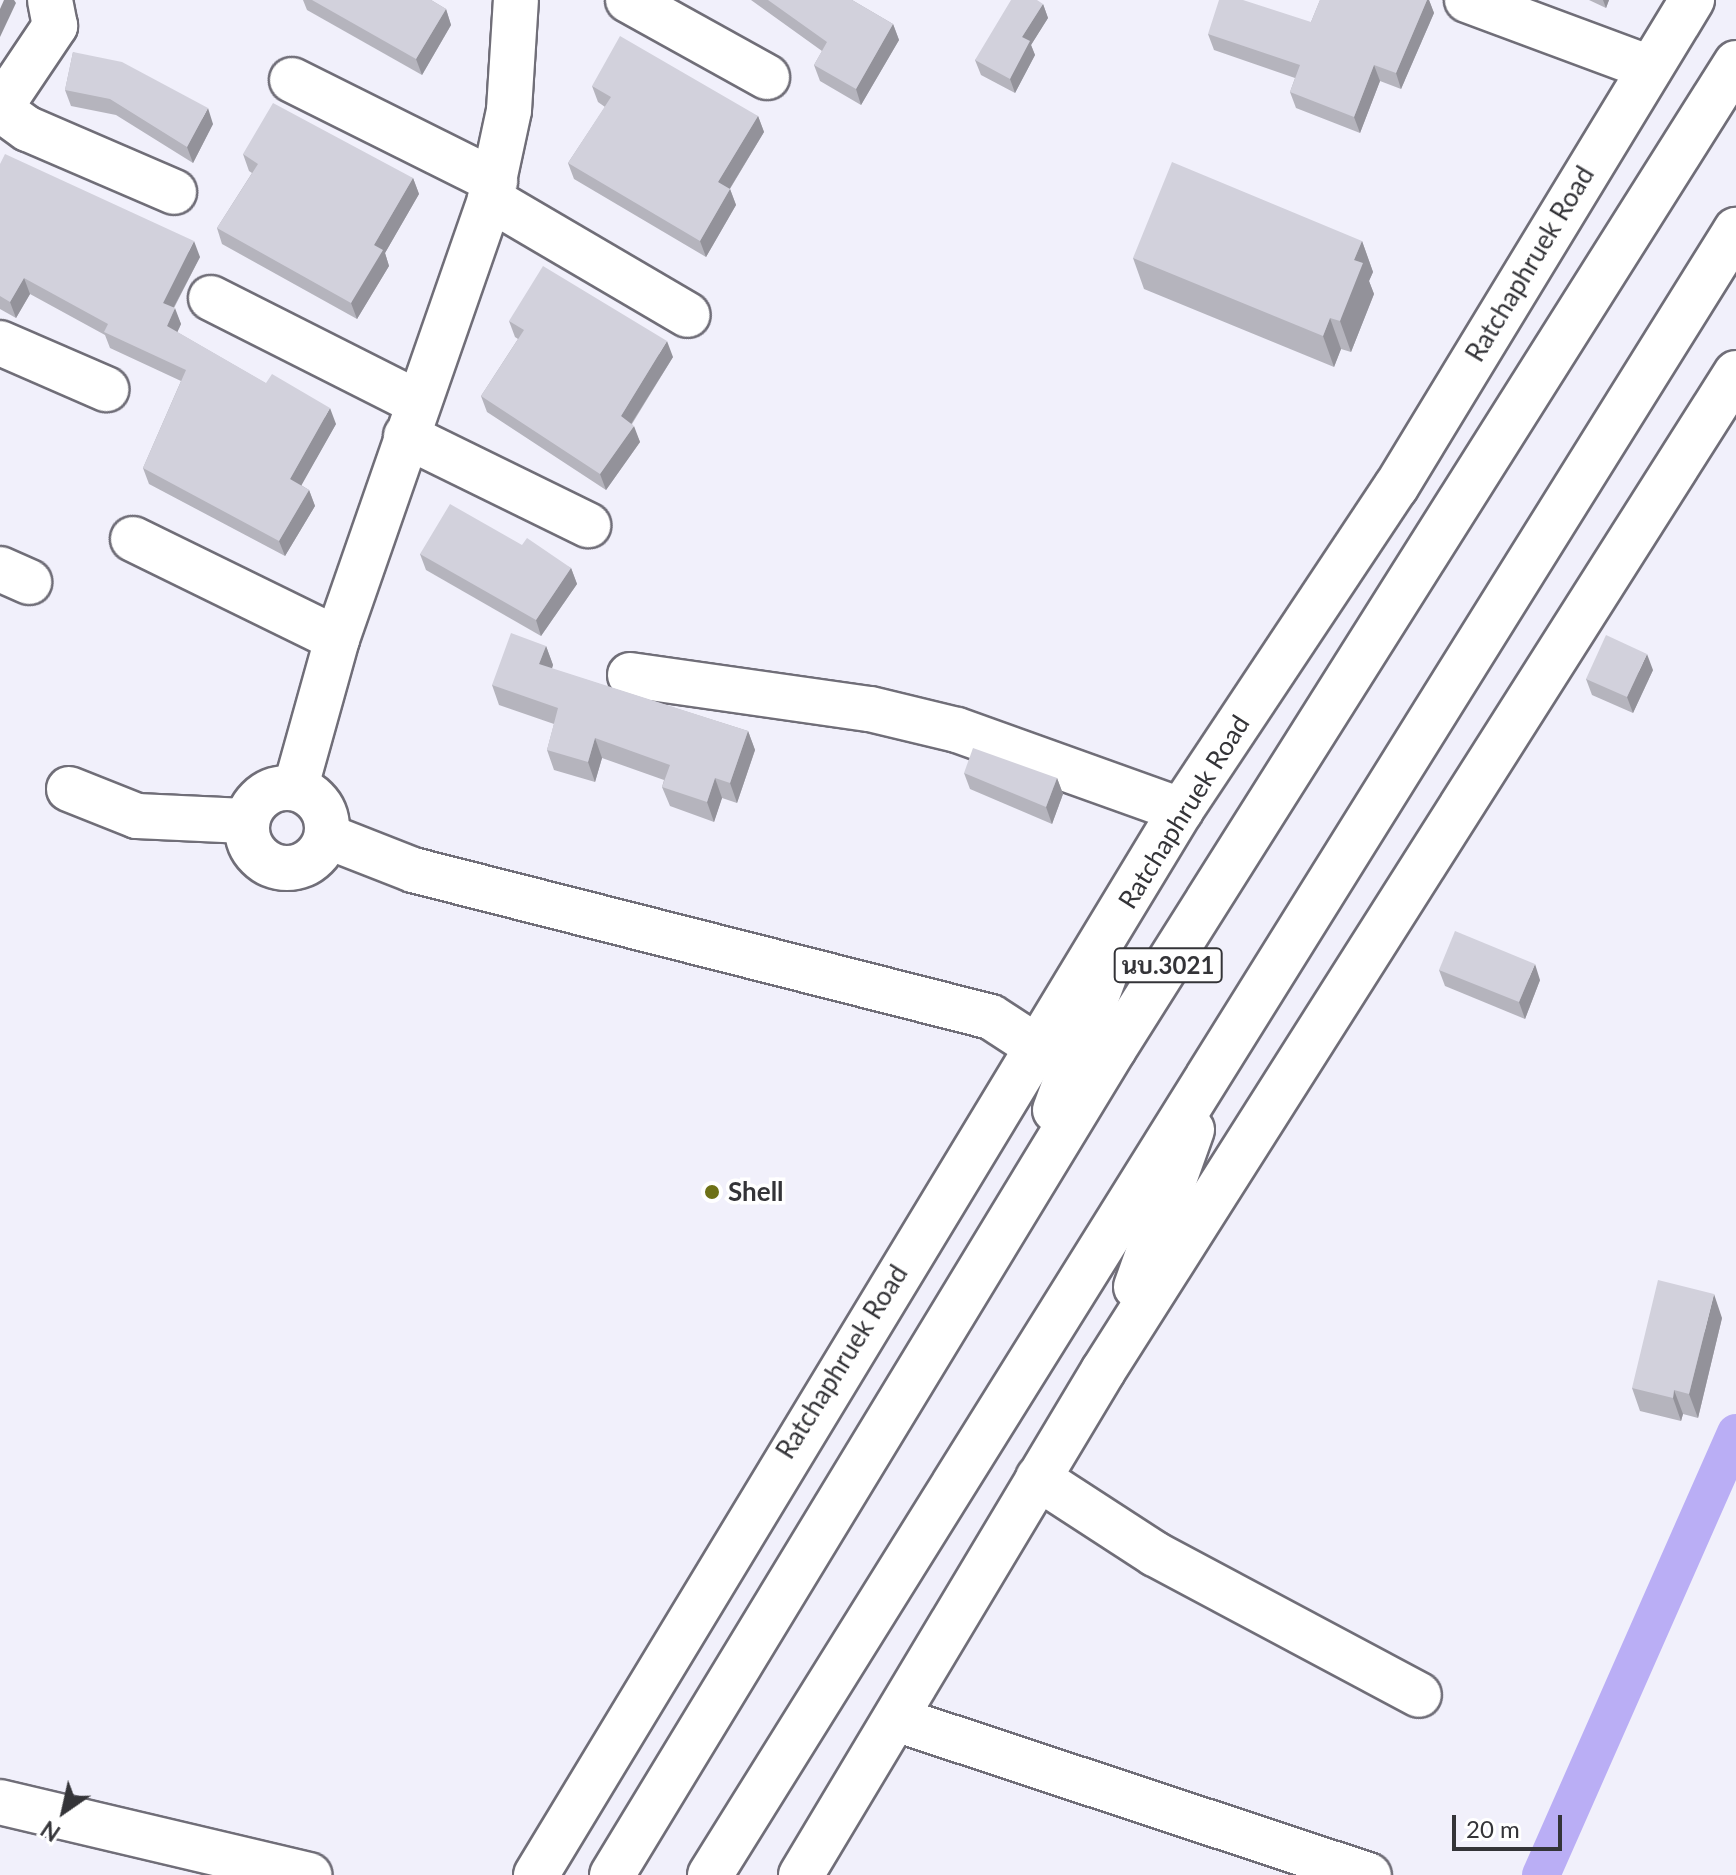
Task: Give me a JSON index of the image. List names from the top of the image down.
{
  "streets": {
    "main road": ["Ratchaphruek Road", "นบ.3021"]
  },
  "places": ["Shell"],
  "scale_bar": "20 m",
  "north": "bottom left"
}
